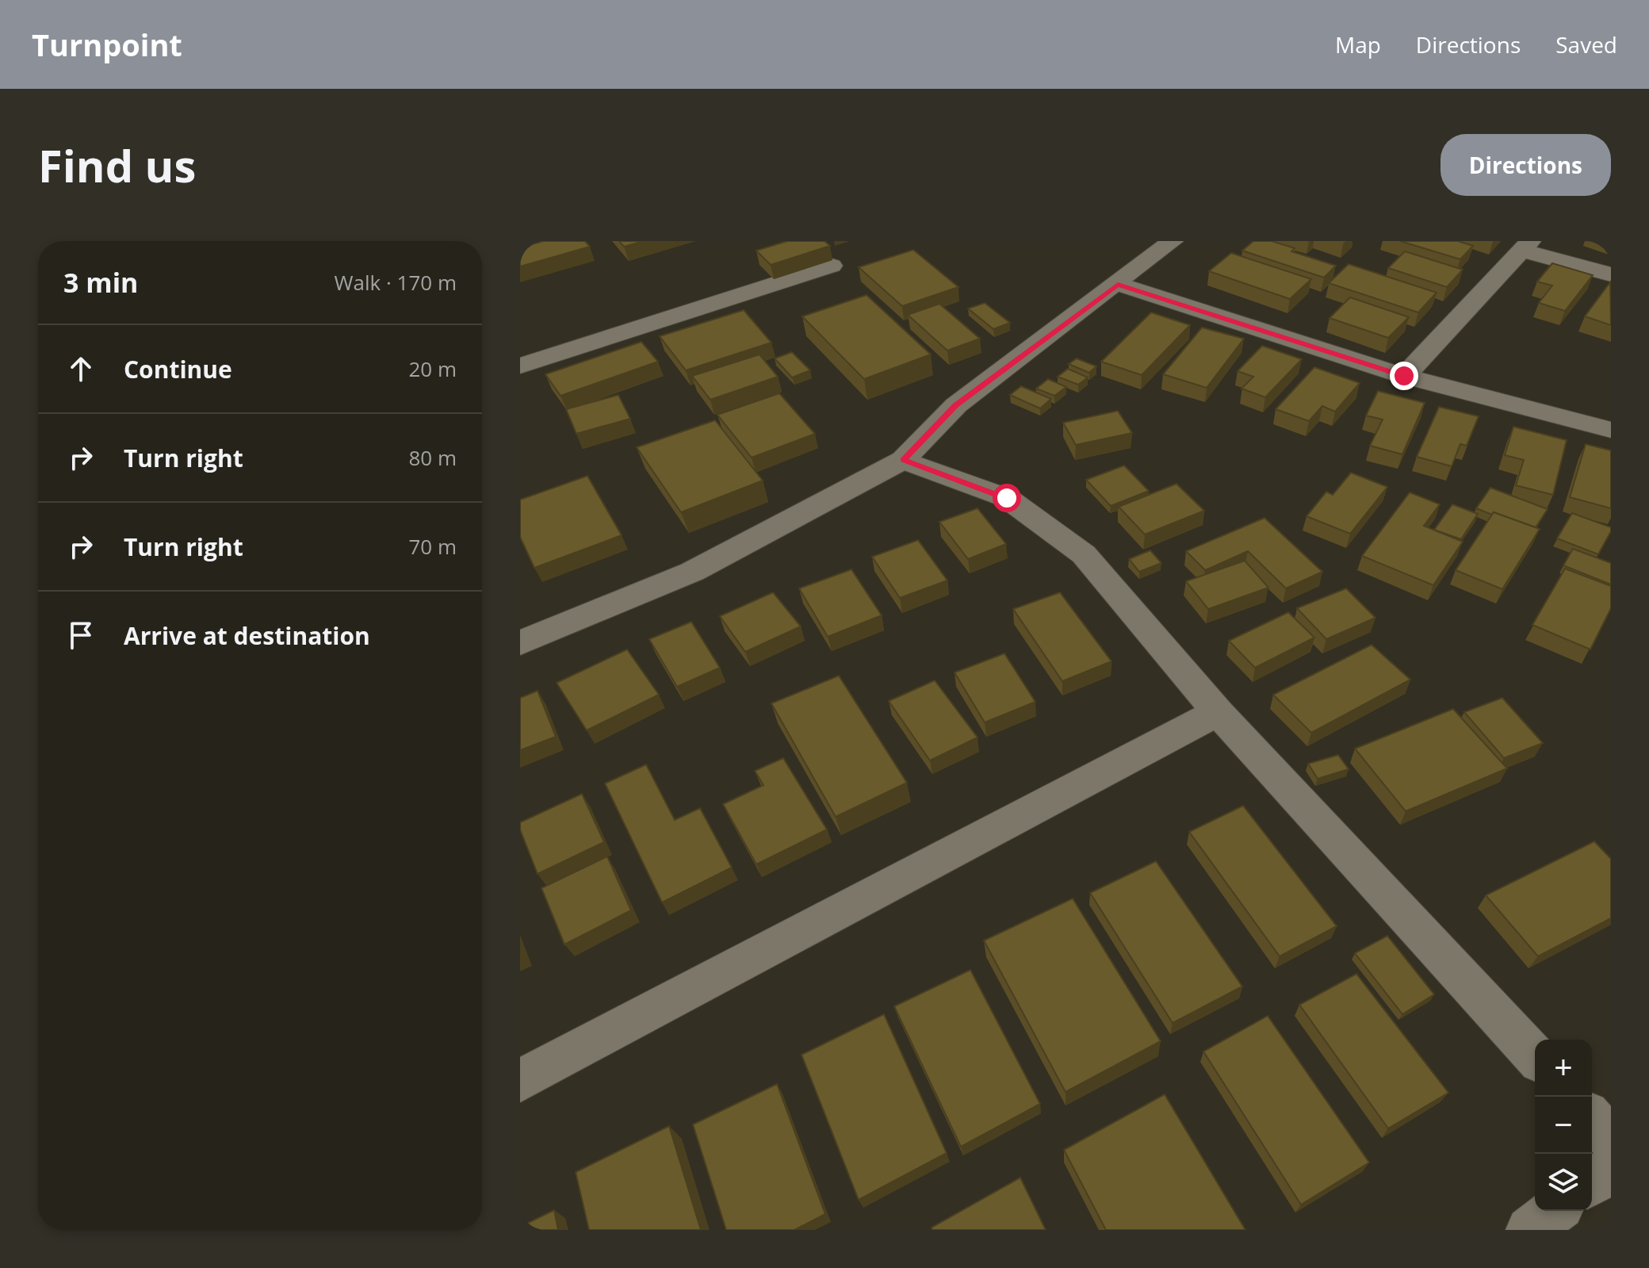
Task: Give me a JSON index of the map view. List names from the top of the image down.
{
  "page": {
    "header": "Turnpoint",
    "nav": ["Map", "Directions", "Saved"],
    "buttons": "Directions",
    "title": "Find us",
    "heading": ["3 min", "Walk · 170 m"],
    "list": [
      ["Continue", "20 m"],
      ["Turn right", "80 m"],
      ["Turn right", "70 m"],
      "Arrive at destination"
    ],
    "map_buttons": ["+", "−"]
  }
}
